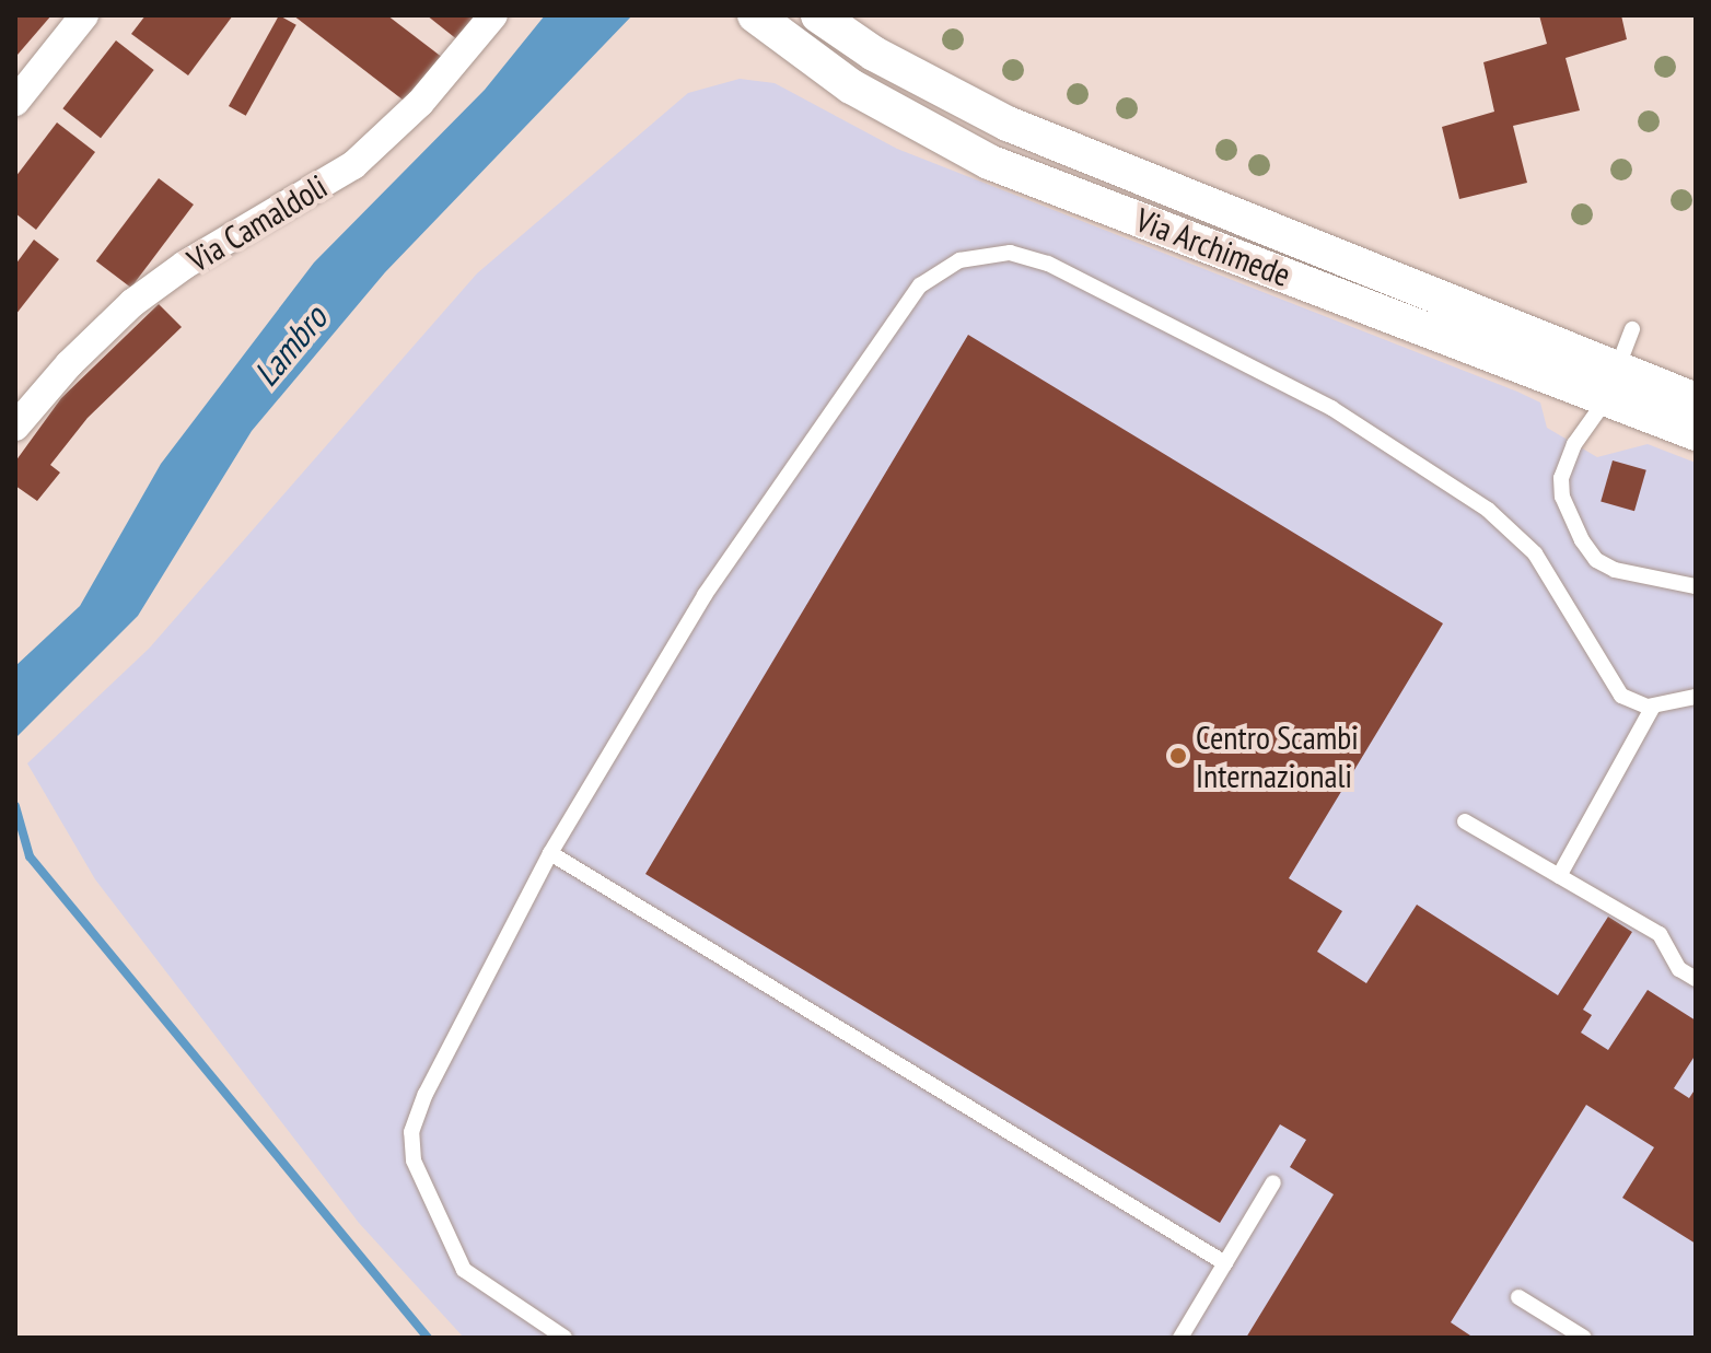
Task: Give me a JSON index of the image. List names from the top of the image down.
{
  "streets": {
    "street": ["Via Camaldoli", "Via Archimede"]
  },
  "water": ["Lambro"],
  "places": ["Centro Scambi Internazionali"]
}
